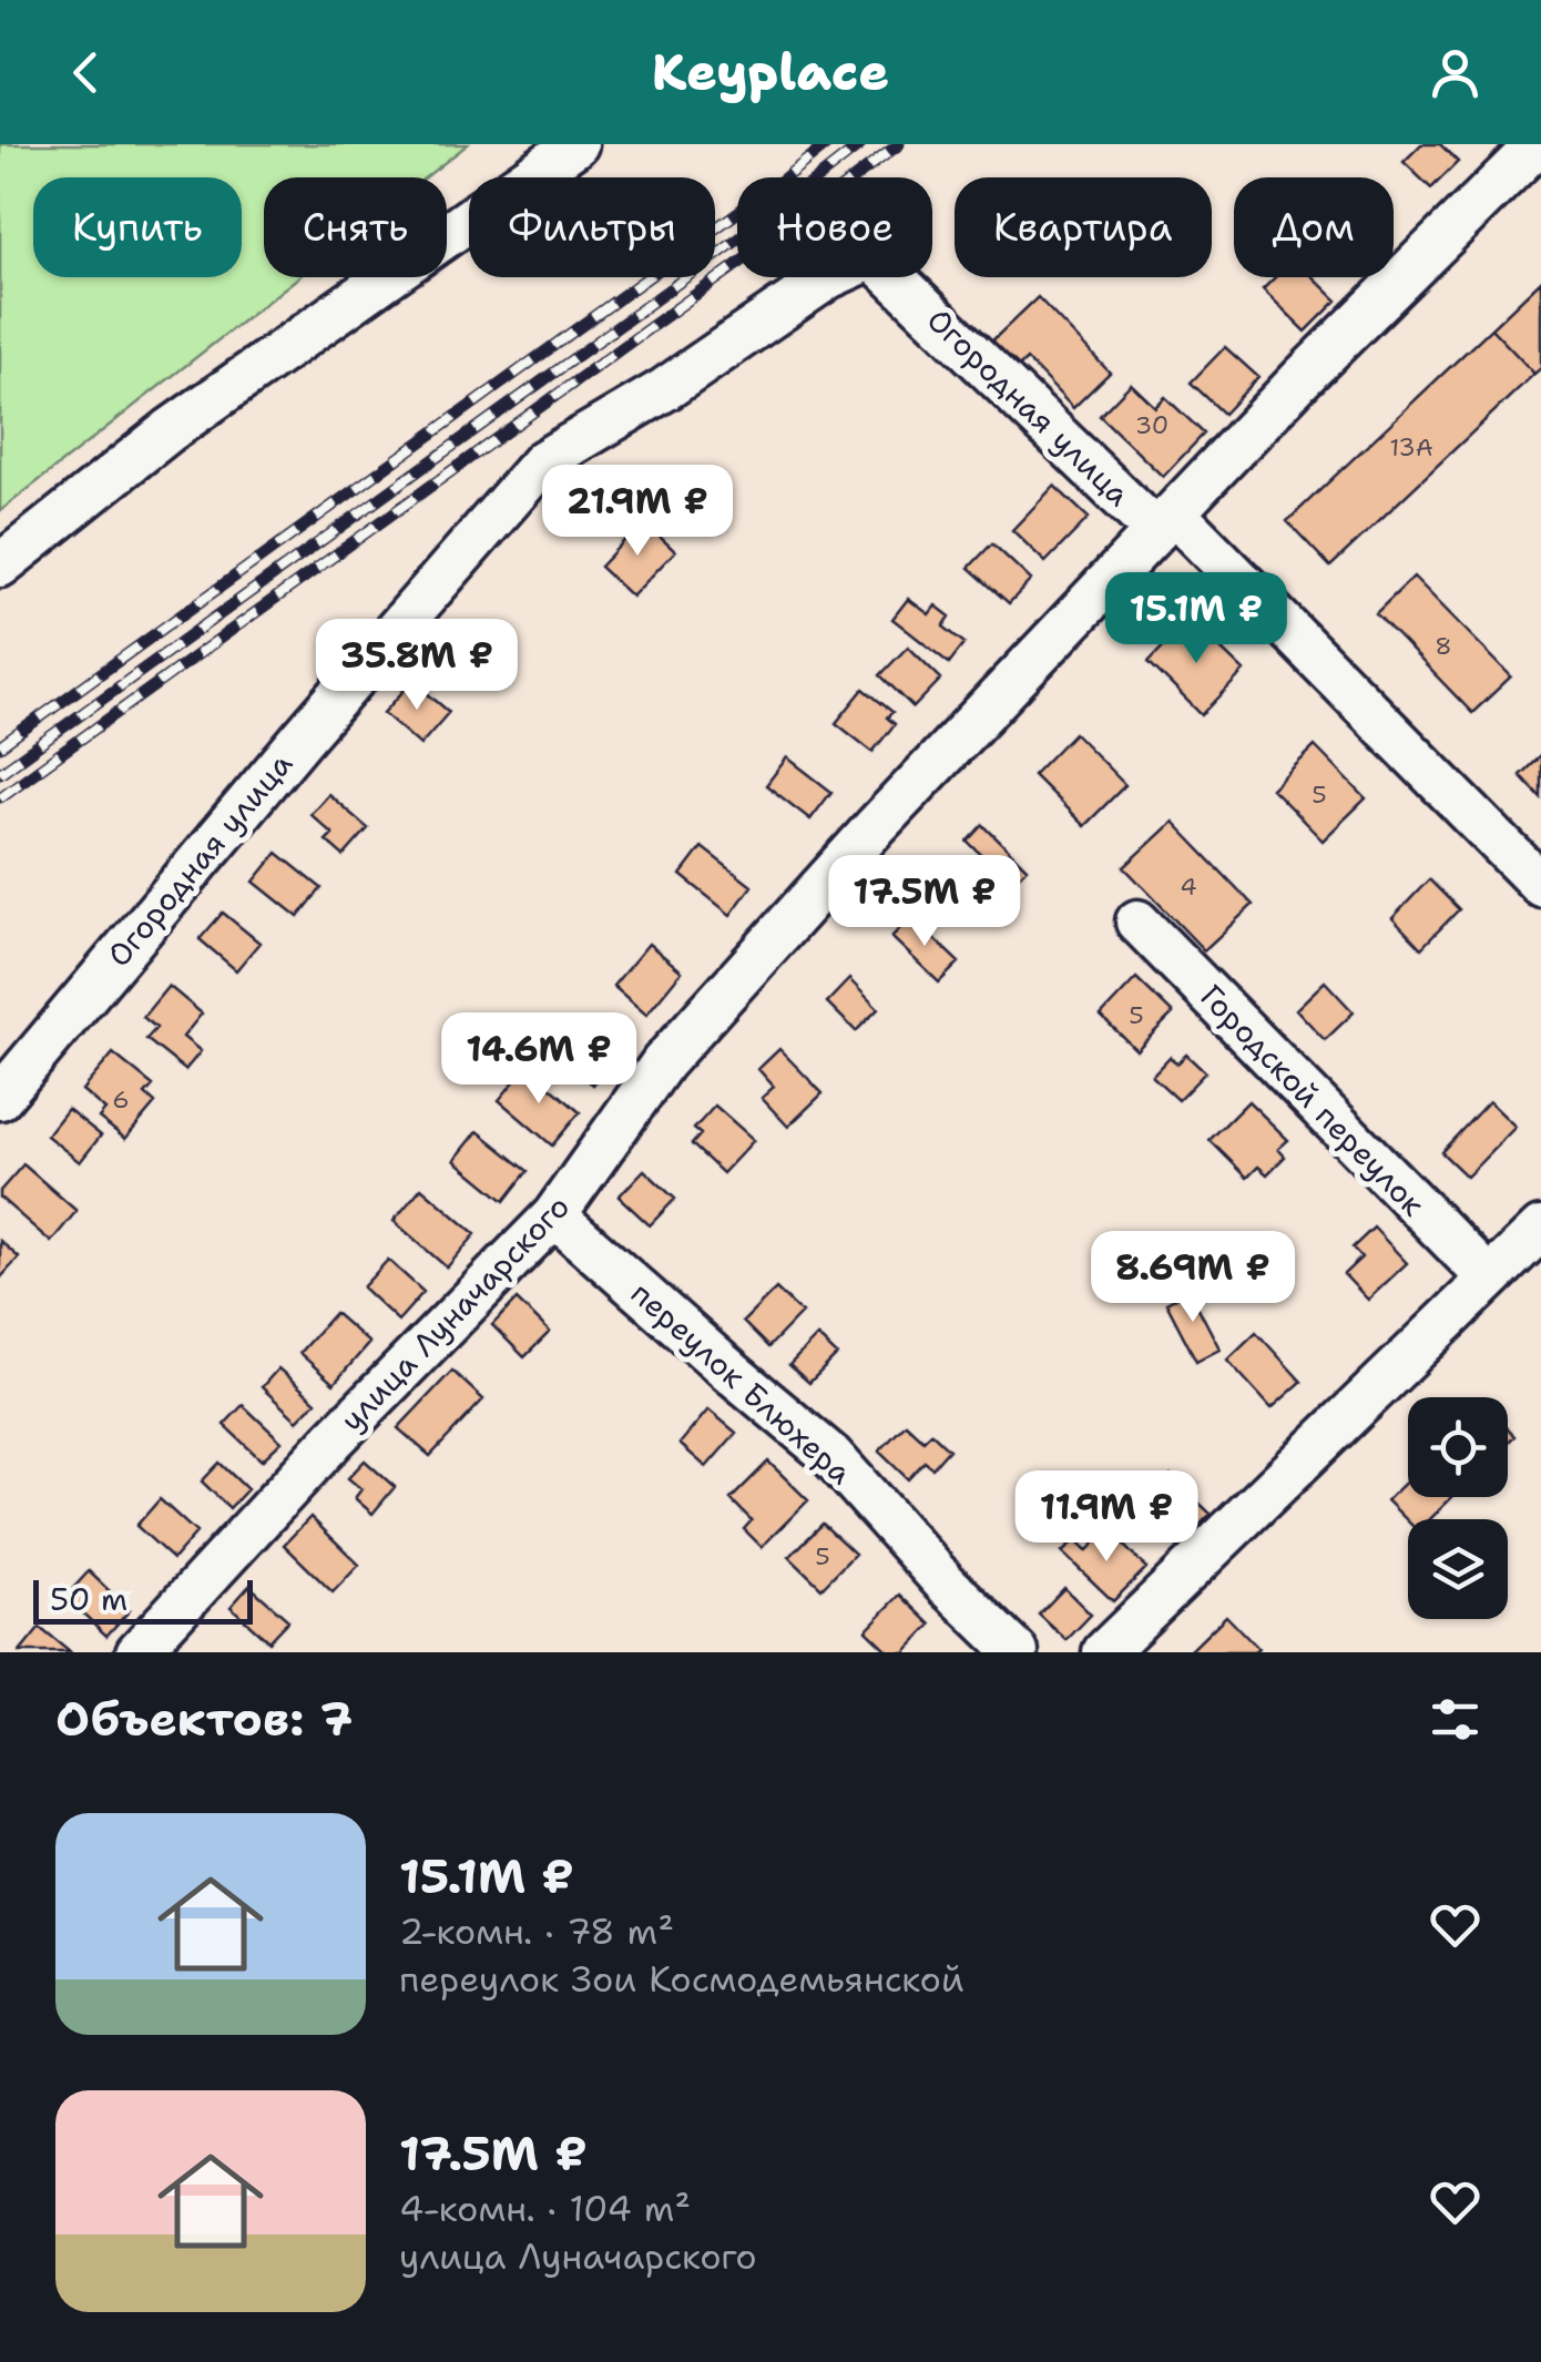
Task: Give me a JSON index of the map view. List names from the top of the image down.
{
  "streets": {
    "street": [
      "Огородная улица",
      "Городской переулок",
      "улица Луначарского",
      "переулок Блюхера"
    ]
  },
  "crossings": [
    ["Огородная улица", "улица Луначарского"],
    ["улица Луначарского", "переулок Блюхера"]
  ],
  "house_numbers": [
    "30",
    "13А",
    "8",
    "5",
    "4",
    "5",
    "6",
    "5"
  ],
  "scale_bar": "50 m",
  "page": {
    "header": "Keyplace",
    "chip": [
      "Купить",
      "Снять",
      "Фильтры",
      "Новое",
      "Квартира",
      "Дом"
    ],
    "price": [
      "21.9M ₽",
      "15.1M ₽",
      "35.8M ₽",
      "17.5M ₽",
      "14.6M ₽",
      "8.69M ₽",
      "11.9M ₽"
    ],
    "scale": "50 m",
    "heading": "Объектов: 7",
    "list": [
      {
        "name": "15.1M ₽",
        "note": "2-комн. · 78 m² · переулок Зои Космодемьянской"
      },
      {
        "name": "17.5M ₽",
        "note": "4-комн. · 104 m² · улица Луначарского"
      }
    ]
  }
}
